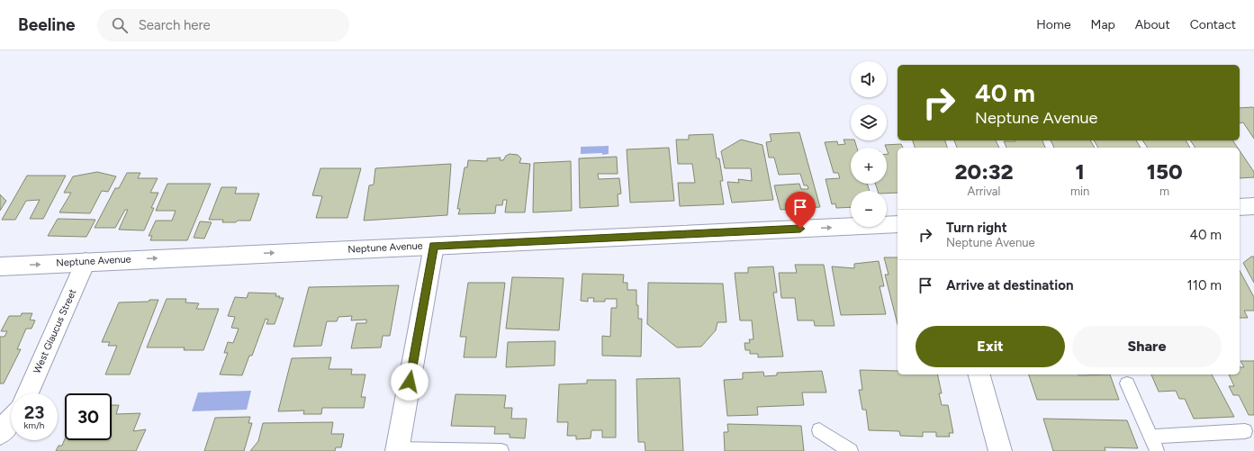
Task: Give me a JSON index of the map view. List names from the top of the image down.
{
  "streets": {
    "street": ["Neptune Avenue", "West Glaucus Street"]
  },
  "crossings": [
    ["Neptune Avenue", "West Glaucus Street"]
  ],
  "one_way": ["Neptune Avenue"],
  "page": {
    "header": "Beeline",
    "search": "Search here",
    "nav": [
      "Home",
      "Map",
      "About",
      "Contact"
    ],
    "map_buttons": ["+", "−"],
    "turn": ["40 m", "Neptune Avenue"],
    "eta": [
      "20:32",
      "Arrival",
      "1",
      "min",
      "150",
      "m"
    ],
    "list": [
      {
        "name": "Turn right",
        "note": "Neptune Avenue",
        "value": "40 m"
      },
      {
        "name": "Arrive at destination",
        "value": "110 m"
      }
    ],
    "buttons": ["Exit", "Share"],
    "speed": "23 km/h",
    "limit": "30"
  }
}
